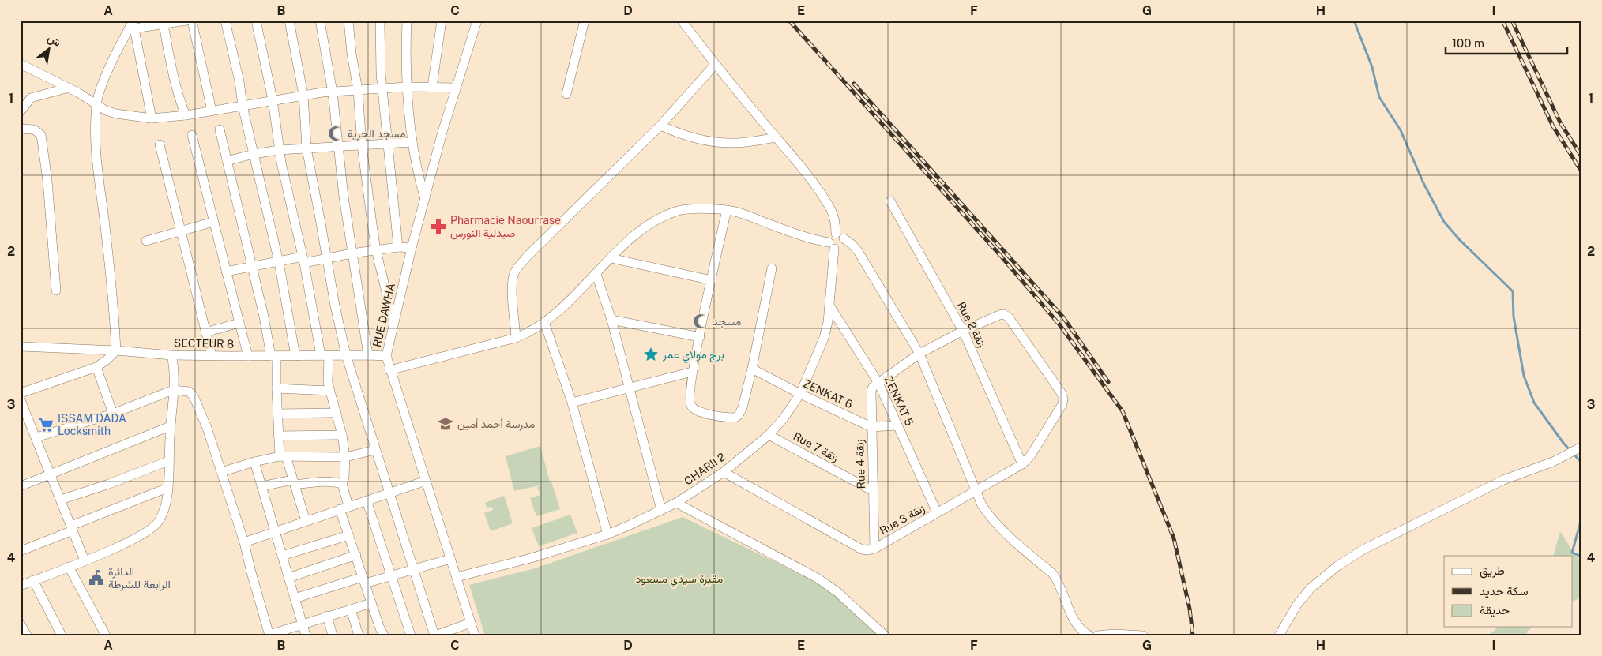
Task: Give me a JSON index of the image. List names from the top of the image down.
{
  "streets": {
    "street": [
      "RUE DAWHA",
      "Rue 2 زنقة",
      "SECTEUR 8",
      "ZENKAT 6",
      "ZENKAT 5",
      "Rue 7 زنقة",
      "Rue 4 زنقة",
      "CHARII 2",
      "Rue 3 زنقة"
    ]
  },
  "crossings": [
    ["RUE DAWHA", "SECTEUR 8"],
    ["RUE DAWHA", "CHARII 2"],
    ["Rue 2 زنقة", "Rue 3 زنقة"],
    ["ZENKAT 6", "ZENKAT 5"],
    ["ZENKAT 6", "Rue 4 زنقة"],
    ["ZENKAT 6", "CHARII 2"],
    ["ZENKAT 5", "Rue 4 زنقة"],
    ["ZENKAT 5", "CHARII 2"],
    ["ZENKAT 5", "Rue 3 زنقة"],
    ["Rue 7 زنقة", "Rue 4 زنقة"],
    ["Rue 7 زنقة", "CHARII 2"],
    ["Rue 4 زنقة", "Rue 3 زنقة"],
    ["CHARII 2", "Rue 3 زنقة"]
  ],
  "parks": ["مقبرة سيدي مسعود"],
  "places": {
    "mosque": ["مسجد الحرية", "مسجد"],
    "pharmacy": ["Pharmacie Naourrase صيدلية النورس"],
    "place": ["برج مولاي عمر"],
    "school or university": ["مدرسة أحمد أمين"],
    "supermarket": ["ISSAM DADA Locksmith"],
    "public building": ["الدائرة الرابعة للشرطة"]
  },
  "legend": ["طريق", "سكة حديد", "حديقة"],
  "scale_bar": "100 m",
  "north": "top right",
  "grid": {
    "columns": [
      "A",
      "B",
      "C",
      "D",
      "E",
      "F",
      "G",
      "H",
      "I"
    ],
    "rows": [
      "1",
      "2",
      "3",
      "4"
    ]
  }
}
